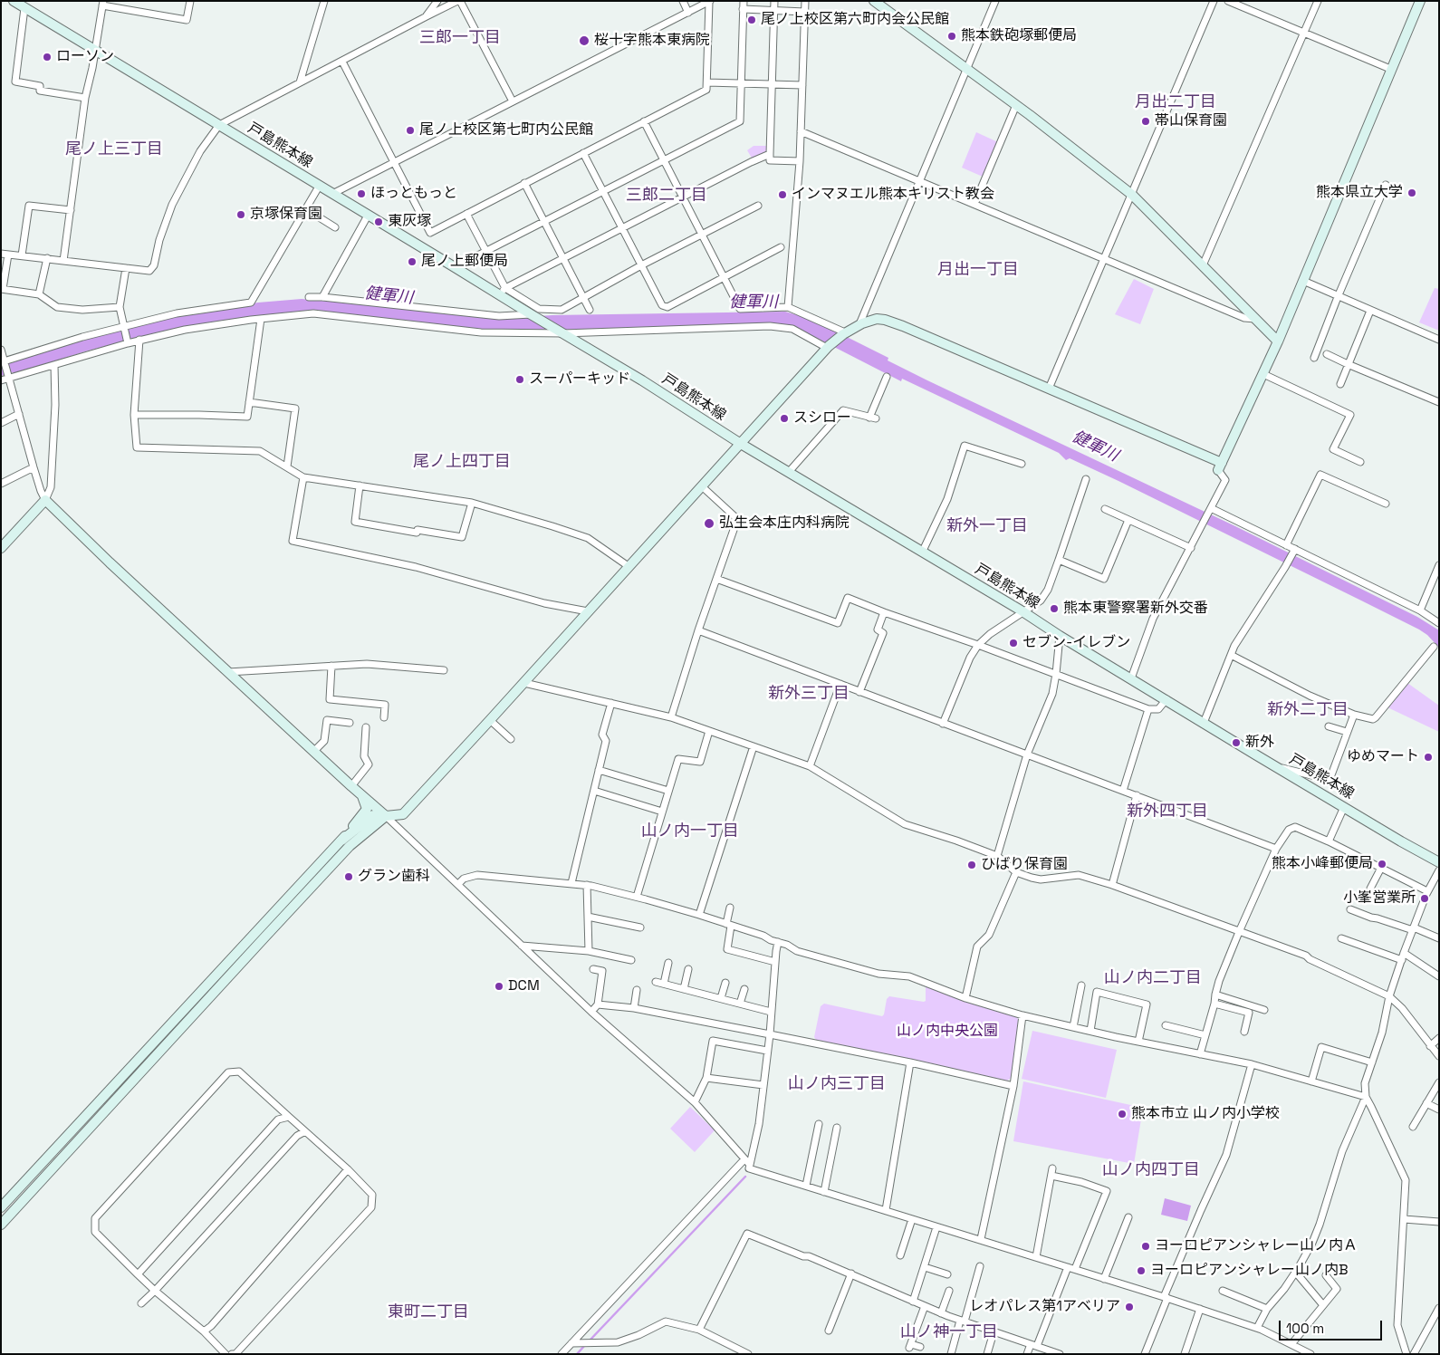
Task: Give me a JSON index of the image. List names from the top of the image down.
{
  "streets": {
    "street": ["戸島熊本線"]
  },
  "districts": [
    "三郎一丁目",
    "月出二丁目",
    "尾ノ上三丁目",
    "三郎二丁目",
    "月出一丁目",
    "尾ノ上四丁目",
    "新外一丁目",
    "新外三丁目",
    "新外二丁目",
    "新外四丁目",
    "山ノ内一丁目",
    "山ノ内二丁目",
    "山ノ内三丁目",
    "山ノ内四丁目",
    "東町二丁目",
    "山ノ神一丁目"
  ],
  "water": ["健軍川"],
  "parks": ["山ノ内中央公園"],
  "places": [
    "尾ノ上校区第六町内会公民館",
    "熊本鉄砲塚郵便局",
    "桜十字熊本東病院",
    "ローソン",
    "帯山保育園",
    "尾ノ上校区第七町内公民館",
    "熊本県立大学",
    "ほっともっと",
    "インマヌエル熊本キリスト教会",
    "京塚保育園",
    "東灰塚",
    "尾ノ上郵便局",
    "スーパーキッド",
    "スシロー",
    "弘生会本庄内科病院",
    "熊本東警察署新外交番",
    "セブン-イレブン",
    "新外",
    "ゆめマート",
    "熊本小峰郵便局",
    "ひばり保育園",
    "グラン歯科",
    "小峯営業所",
    "DCM",
    "熊本市立 山ノ内小学校",
    "ヨーロピアンシャレー山ノ内Ａ",
    "ヨーロピアンシャレー山ノ内B",
    "レオパレス第1アベリア"
  ],
  "scale_bar": "100 m"
}
